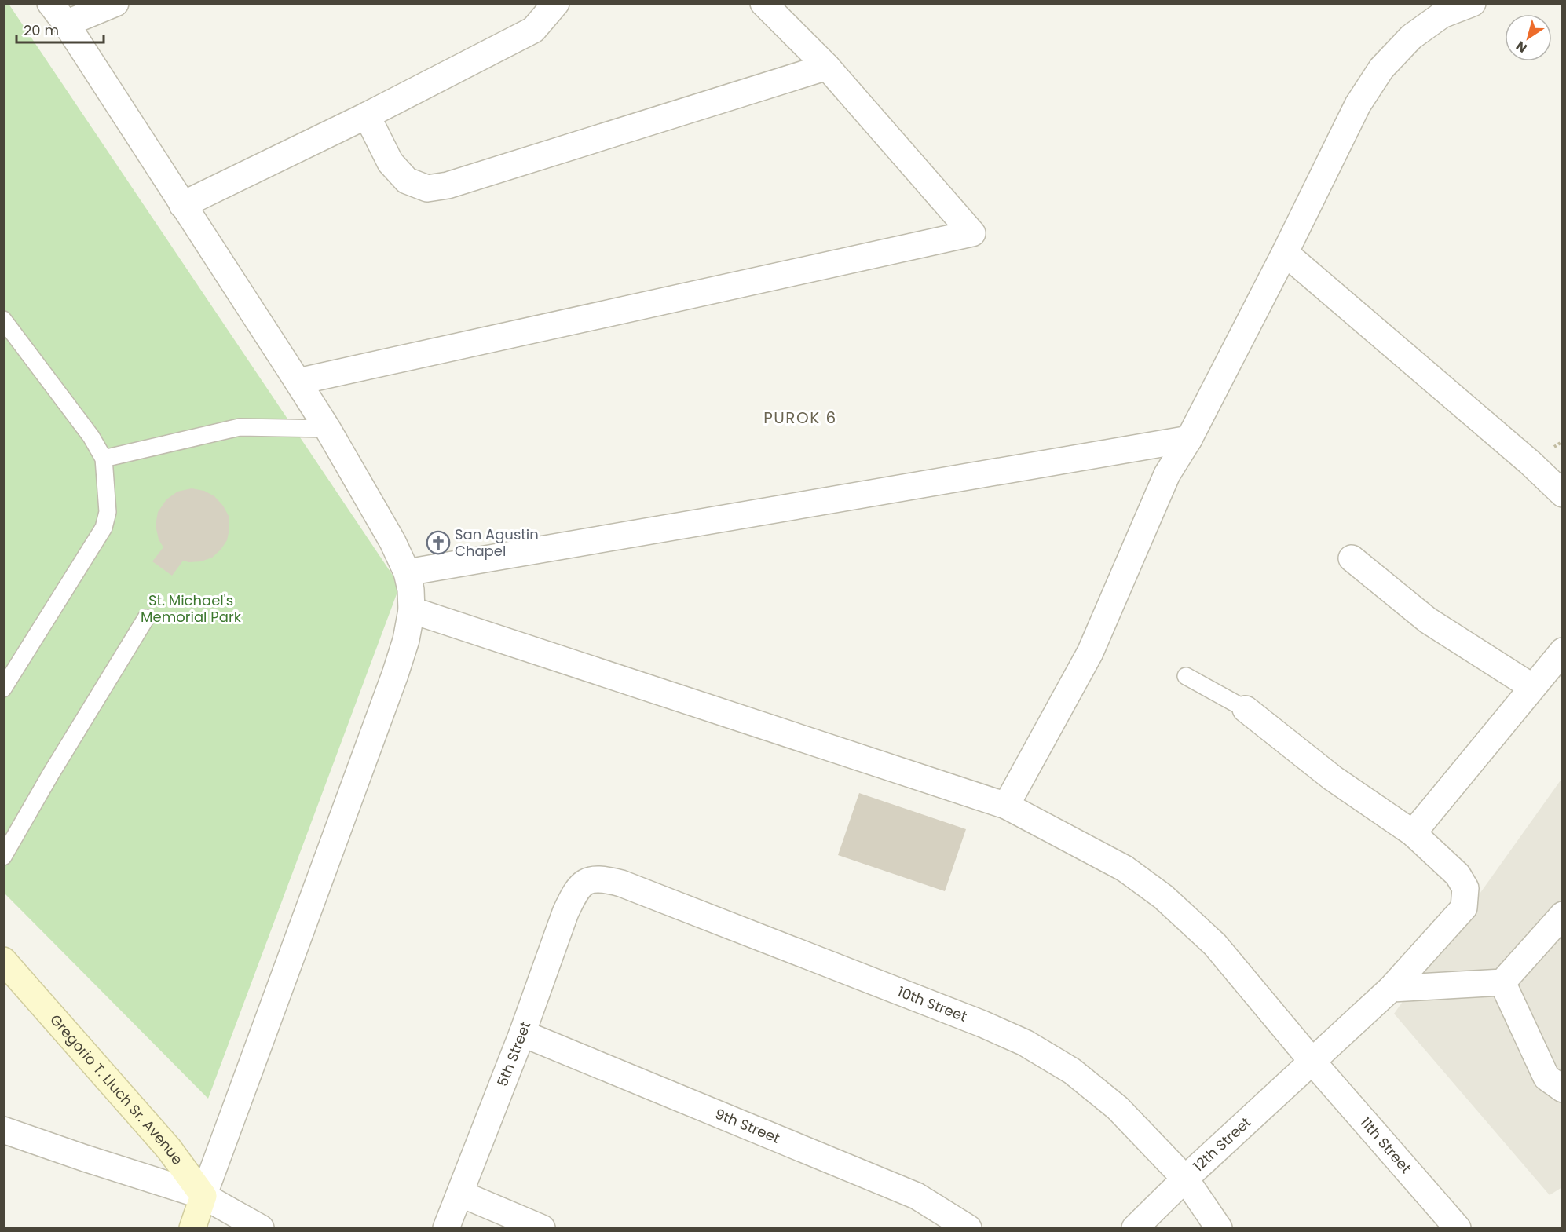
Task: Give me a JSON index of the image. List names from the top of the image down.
{
  "streets": {
    "main road": ["Gregorio T. Lluch Sr. Avenue"],
    "street": [
      "10th Street",
      "5th Street",
      "9th Street",
      "12th Street",
      "11th Street"
    ]
  },
  "crossings": [
    ["10th Street", "5th Street"],
    ["10th Street", "12th Street"],
    ["5th Street", "9th Street"],
    ["12th Street", "11th Street"]
  ],
  "districts": ["PUROK 6"],
  "parks": ["St. Michael's Memorial Park"],
  "places": {
    "church": ["San Agustin Chapel"]
  },
  "scale_bar": "20 m",
  "north": "bottom left"
}
